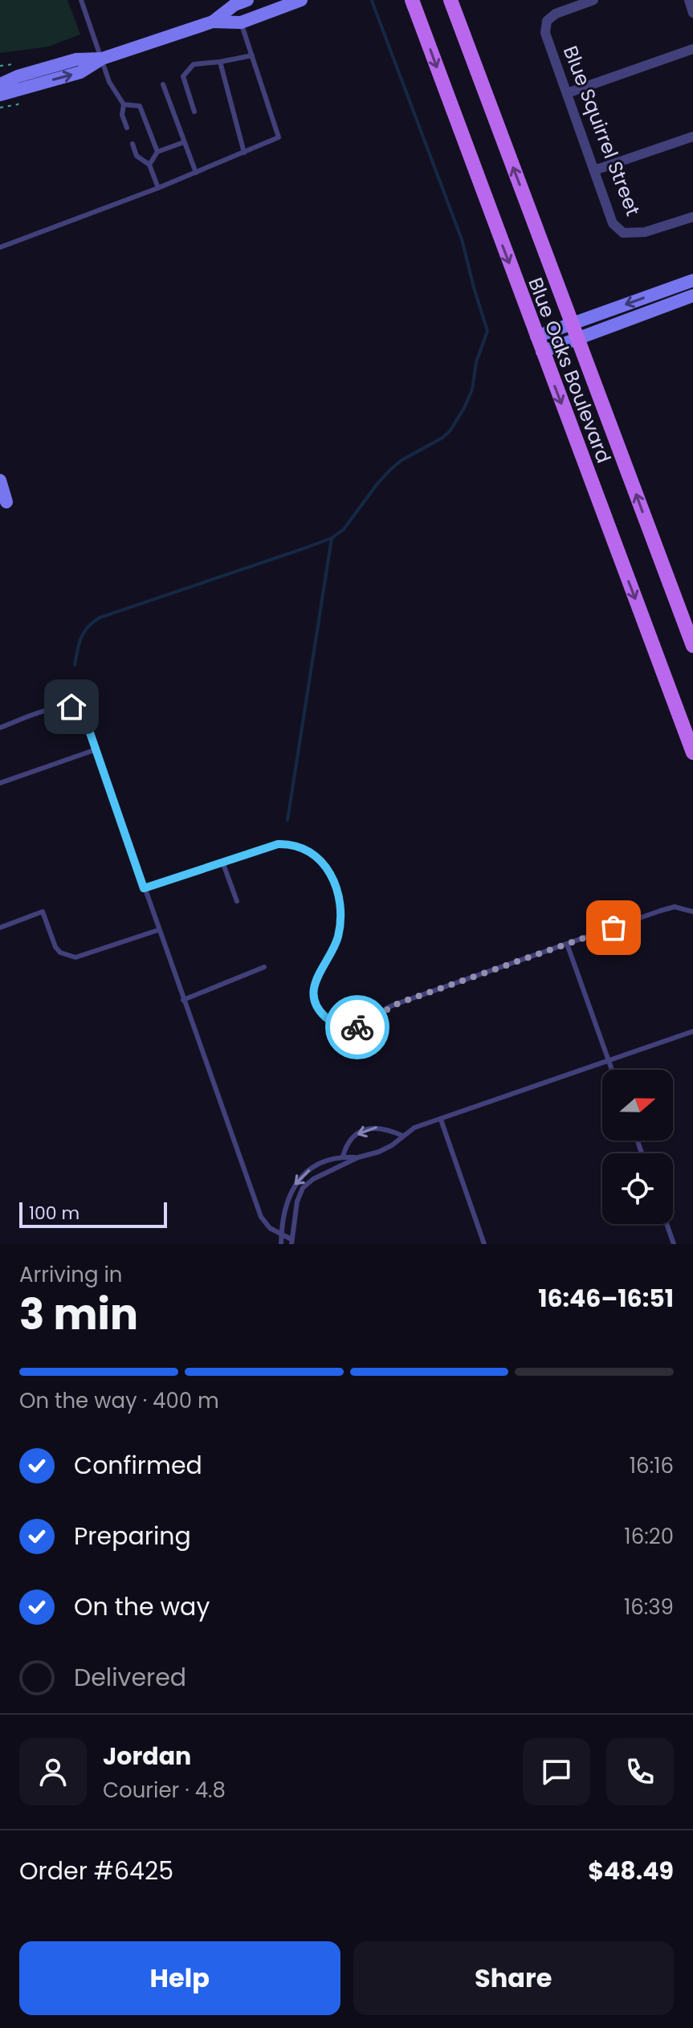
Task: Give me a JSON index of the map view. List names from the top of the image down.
{
  "streets": {
    "main road": ["Blue Oaks Boulevard"],
    "street": ["Blue Squirrel Street"]
  },
  "scale_bar": "100 m",
  "north": "right",
  "page": {
    "scale": "100 m",
    "heading": ["3 min", "Arriving in", "16:46–16:51"],
    "panel": [
      "Jordan",
      "Courier · 4.8",
      "Order #6425",
      "$48.49"
    ],
    "bar": "On the way · 400 m",
    "list": [
      ["Confirmed", "16:16"],
      ["Preparing", "16:20"],
      ["On the way", "16:39"],
      "Delivered"
    ],
    "buttons": ["Help", "Share"]
  }
}
